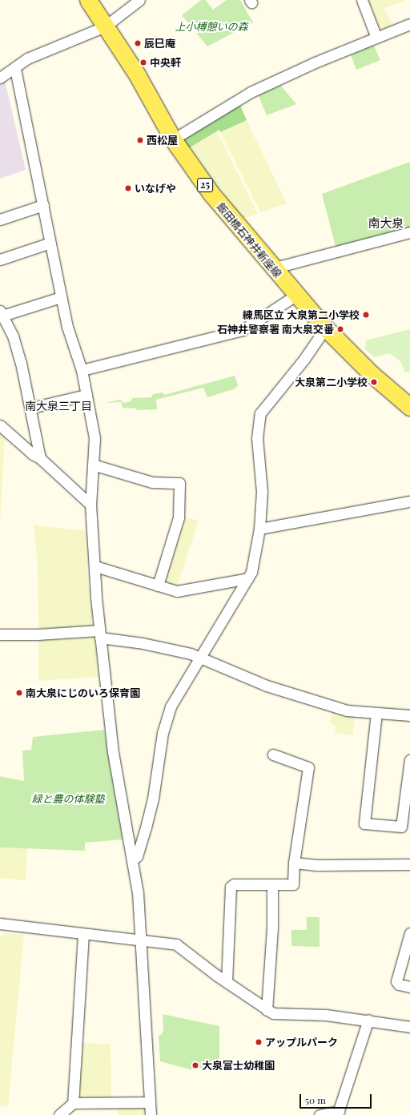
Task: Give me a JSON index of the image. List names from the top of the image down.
{
  "streets": {
    "main road": ["25", "飯田橋石神井新座線"]
  },
  "districts": ["南大泉", "南大泉三丁目"],
  "parks": ["上小榑憩いの森", "緑と農の体験塾"],
  "places": [
    "辰巳庵",
    "中央軒",
    "西松屋",
    "いなげや",
    "練馬区立 大泉第二小学校",
    "石神井警察署 南大泉交番",
    "大泉第二小学校",
    "南大泉にじのいろ保育園",
    "アップルパーク",
    "大泉富士幼稚園"
  ],
  "scale_bar": "50 m"
}
